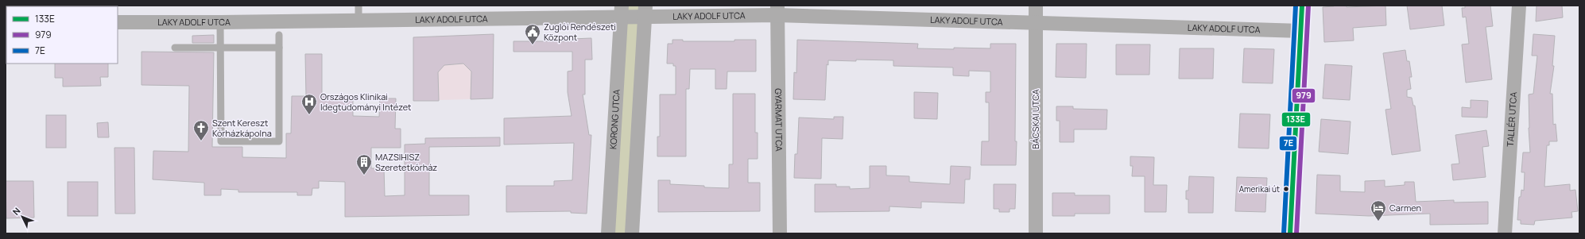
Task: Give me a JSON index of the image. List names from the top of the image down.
{
  "streets": {
    "street": [
      "LAKY ADOLF UTCA",
      "KORONG UTCA",
      "BÁCSKAI UTCA",
      "TALLÉR UTCA",
      "GYARMAT UTCA"
    ]
  },
  "crossings": [
    ["LAKY ADOLF UTCA", "KORONG UTCA"],
    ["LAKY ADOLF UTCA", "BÁCSKAI UTCA"],
    ["LAKY ADOLF UTCA", "GYARMAT UTCA"]
  ],
  "places": {
    "public building": ["Zuglói Rendészeti Központ"],
    "hospital": ["Országos Klinikai Idegtudományi Intézet"],
    "church": ["Szent Kereszt Kórházkápolna"],
    "building": ["MAZSIHISZ Szeretetkórház"],
    "other": ["Amerikai út"],
    "hotel": ["Carmen"]
  },
  "lines": ["transit line 133E", "transit line 979", "transit line 7E"],
  "legend": ["133E", "979", "7E"],
  "north": "top left"
}
